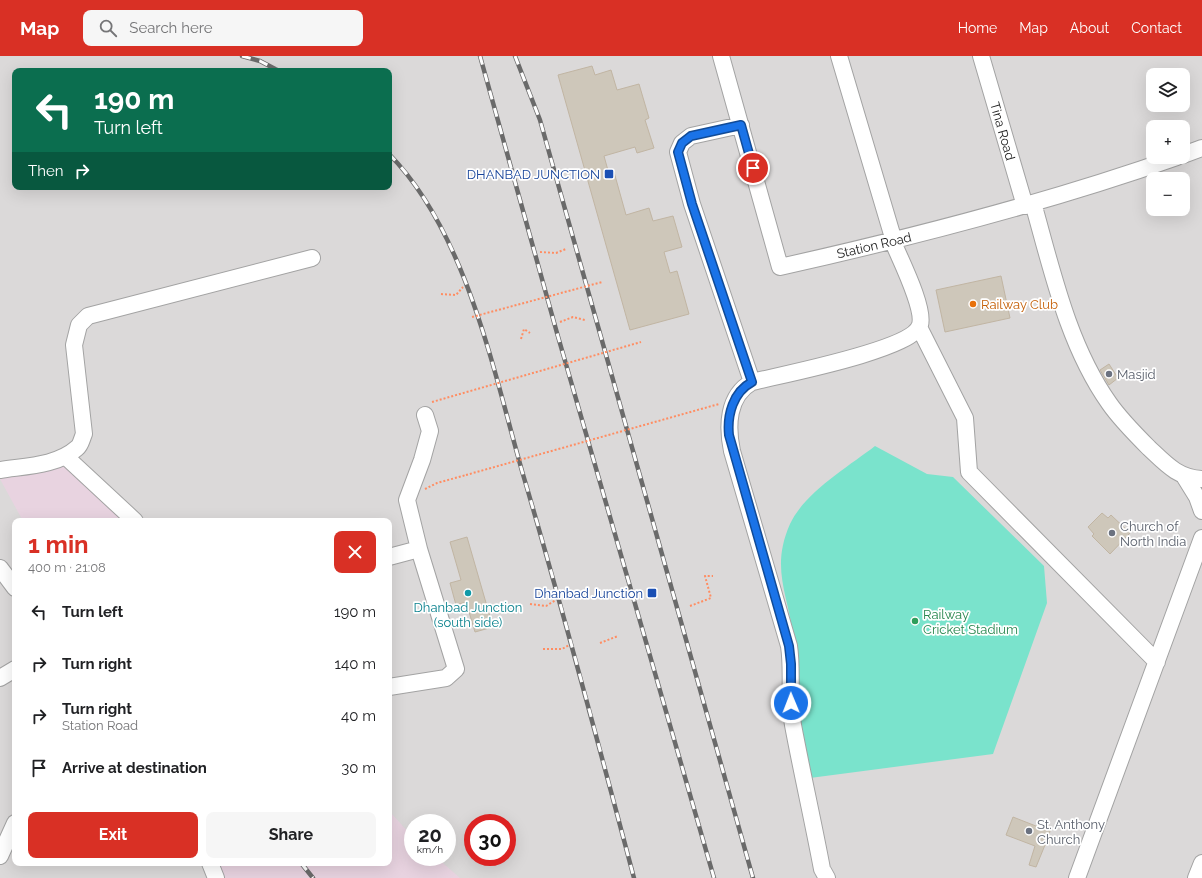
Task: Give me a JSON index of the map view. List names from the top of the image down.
{
  "streets": {
    "street": ["Tina Road", "Station Road"]
  },
  "crossings": [
    ["Tina Road", "Station Road"]
  ],
  "places": {
    "transit": ["DHANBAD JUNCTION", "Dhanbad Junction"],
    "other": [
      "Railway Club",
      "Masjid",
      "Church of North India",
      "Dhanbad Junction (south side)",
      "Railway Cricket Stadium",
      "St. Anthony Church"
    ]
  },
  "page": {
    "header": "Map",
    "search": "Search here",
    "nav": [
      "Home",
      "Map",
      "About",
      "Contact"
    ],
    "map_buttons": ["+", "−"],
    "turn": ["190 m", "Turn left"],
    "then": "Then",
    "heading": ["1 min", "400 m · 21:08"],
    "list": [
      {
        "name": "Turn left",
        "value": "190 m"
      },
      {
        "name": "Turn right",
        "value": "140 m"
      },
      {
        "name": "Turn right",
        "note": "Station Road",
        "value": "40 m"
      },
      {
        "name": "Arrive at destination",
        "value": "30 m"
      }
    ],
    "buttons": ["Exit", "Share"],
    "speed": "20 km/h",
    "limit": "30"
  }
}
